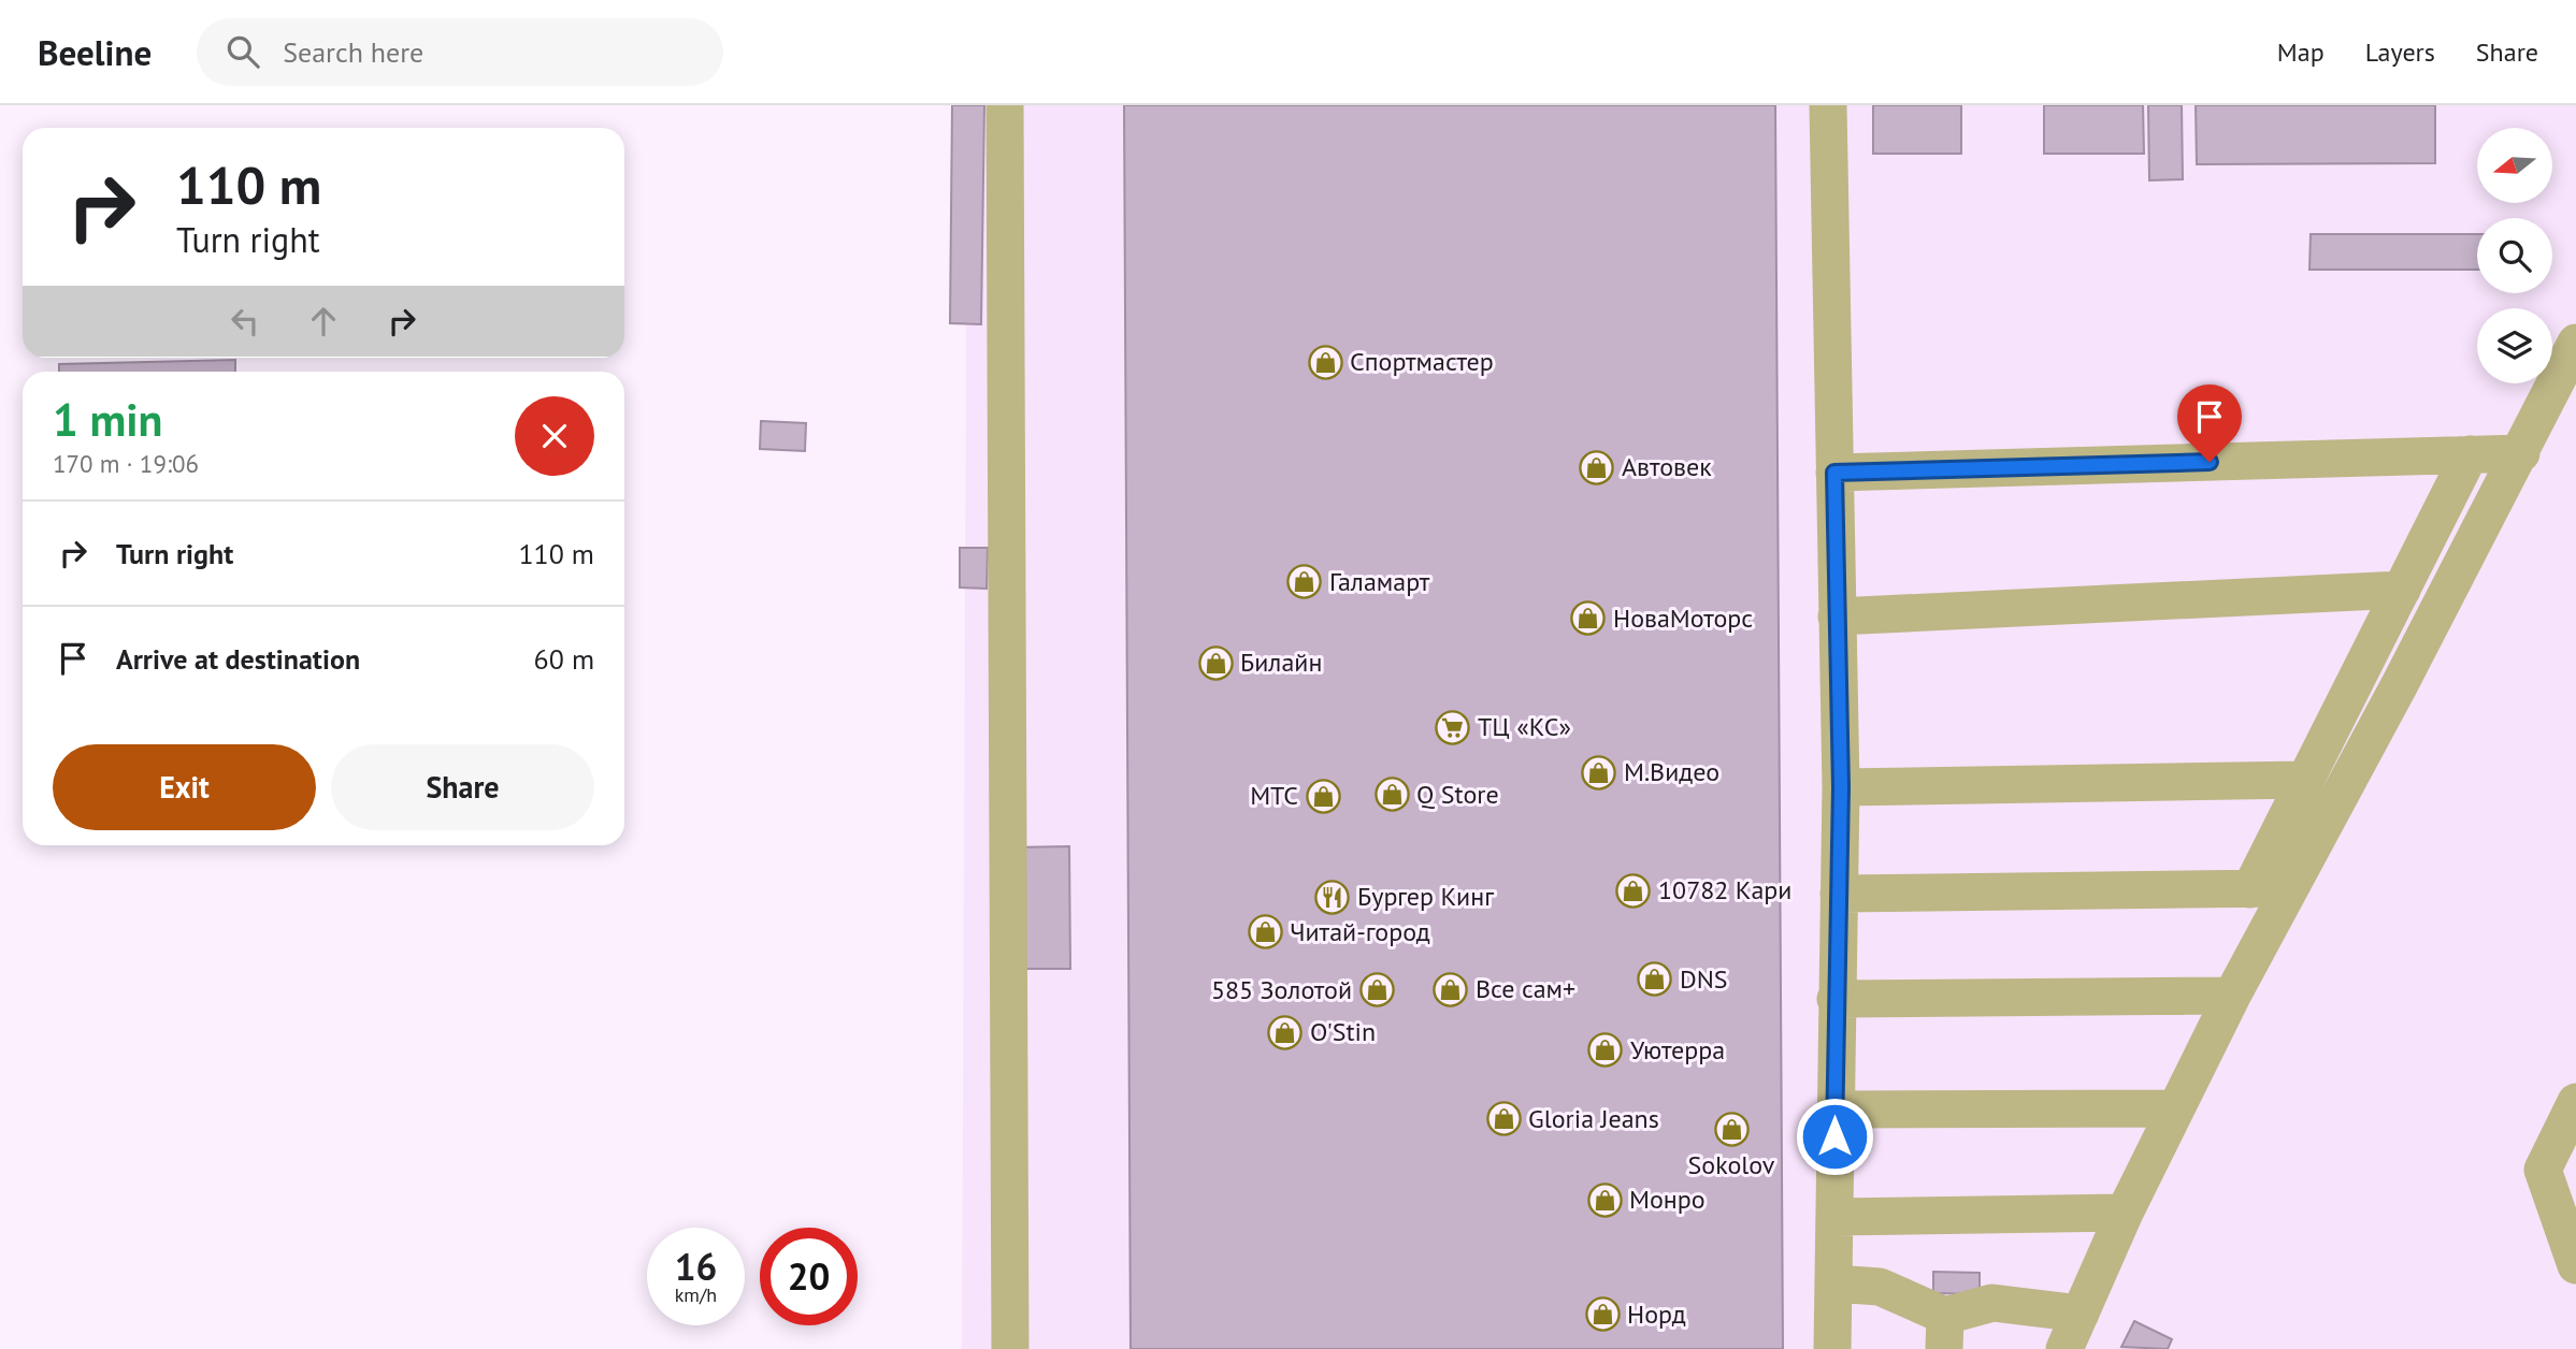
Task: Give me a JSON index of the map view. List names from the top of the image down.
{
  "places": {
    "shop": [
      "Спортмастер",
      "Автовек",
      "Галамарт",
      "НоваМоторс",
      "Билайн",
      "М.Видео",
      "Q Store",
      "МТС",
      "10782 Кари",
      "Читай-город",
      "DNS",
      "Все сам+",
      "585 Золотой",
      "O'Stin",
      "Уютерра",
      "Gloria Jeans",
      "Sokolov",
      "Монро",
      "Норд"
    ],
    "supermarket": ["ТЦ «КС»"],
    "restaurant": ["Бургер Кинг"]
  },
  "north": "left",
  "page": {
    "header": "Beeline",
    "search": "Search here",
    "nav": ["Map", "Layers", "Share"],
    "turn": ["110 m", "Turn right"],
    "heading": ["1 min", "170 m · 19:06"],
    "list": [
      {
        "name": "Turn right",
        "value": "110 m"
      },
      {
        "name": "Arrive at destination",
        "value": "60 m"
      }
    ],
    "buttons": ["Exit", "Share"],
    "speed": "16 km/h",
    "limit": "20"
  }
}
